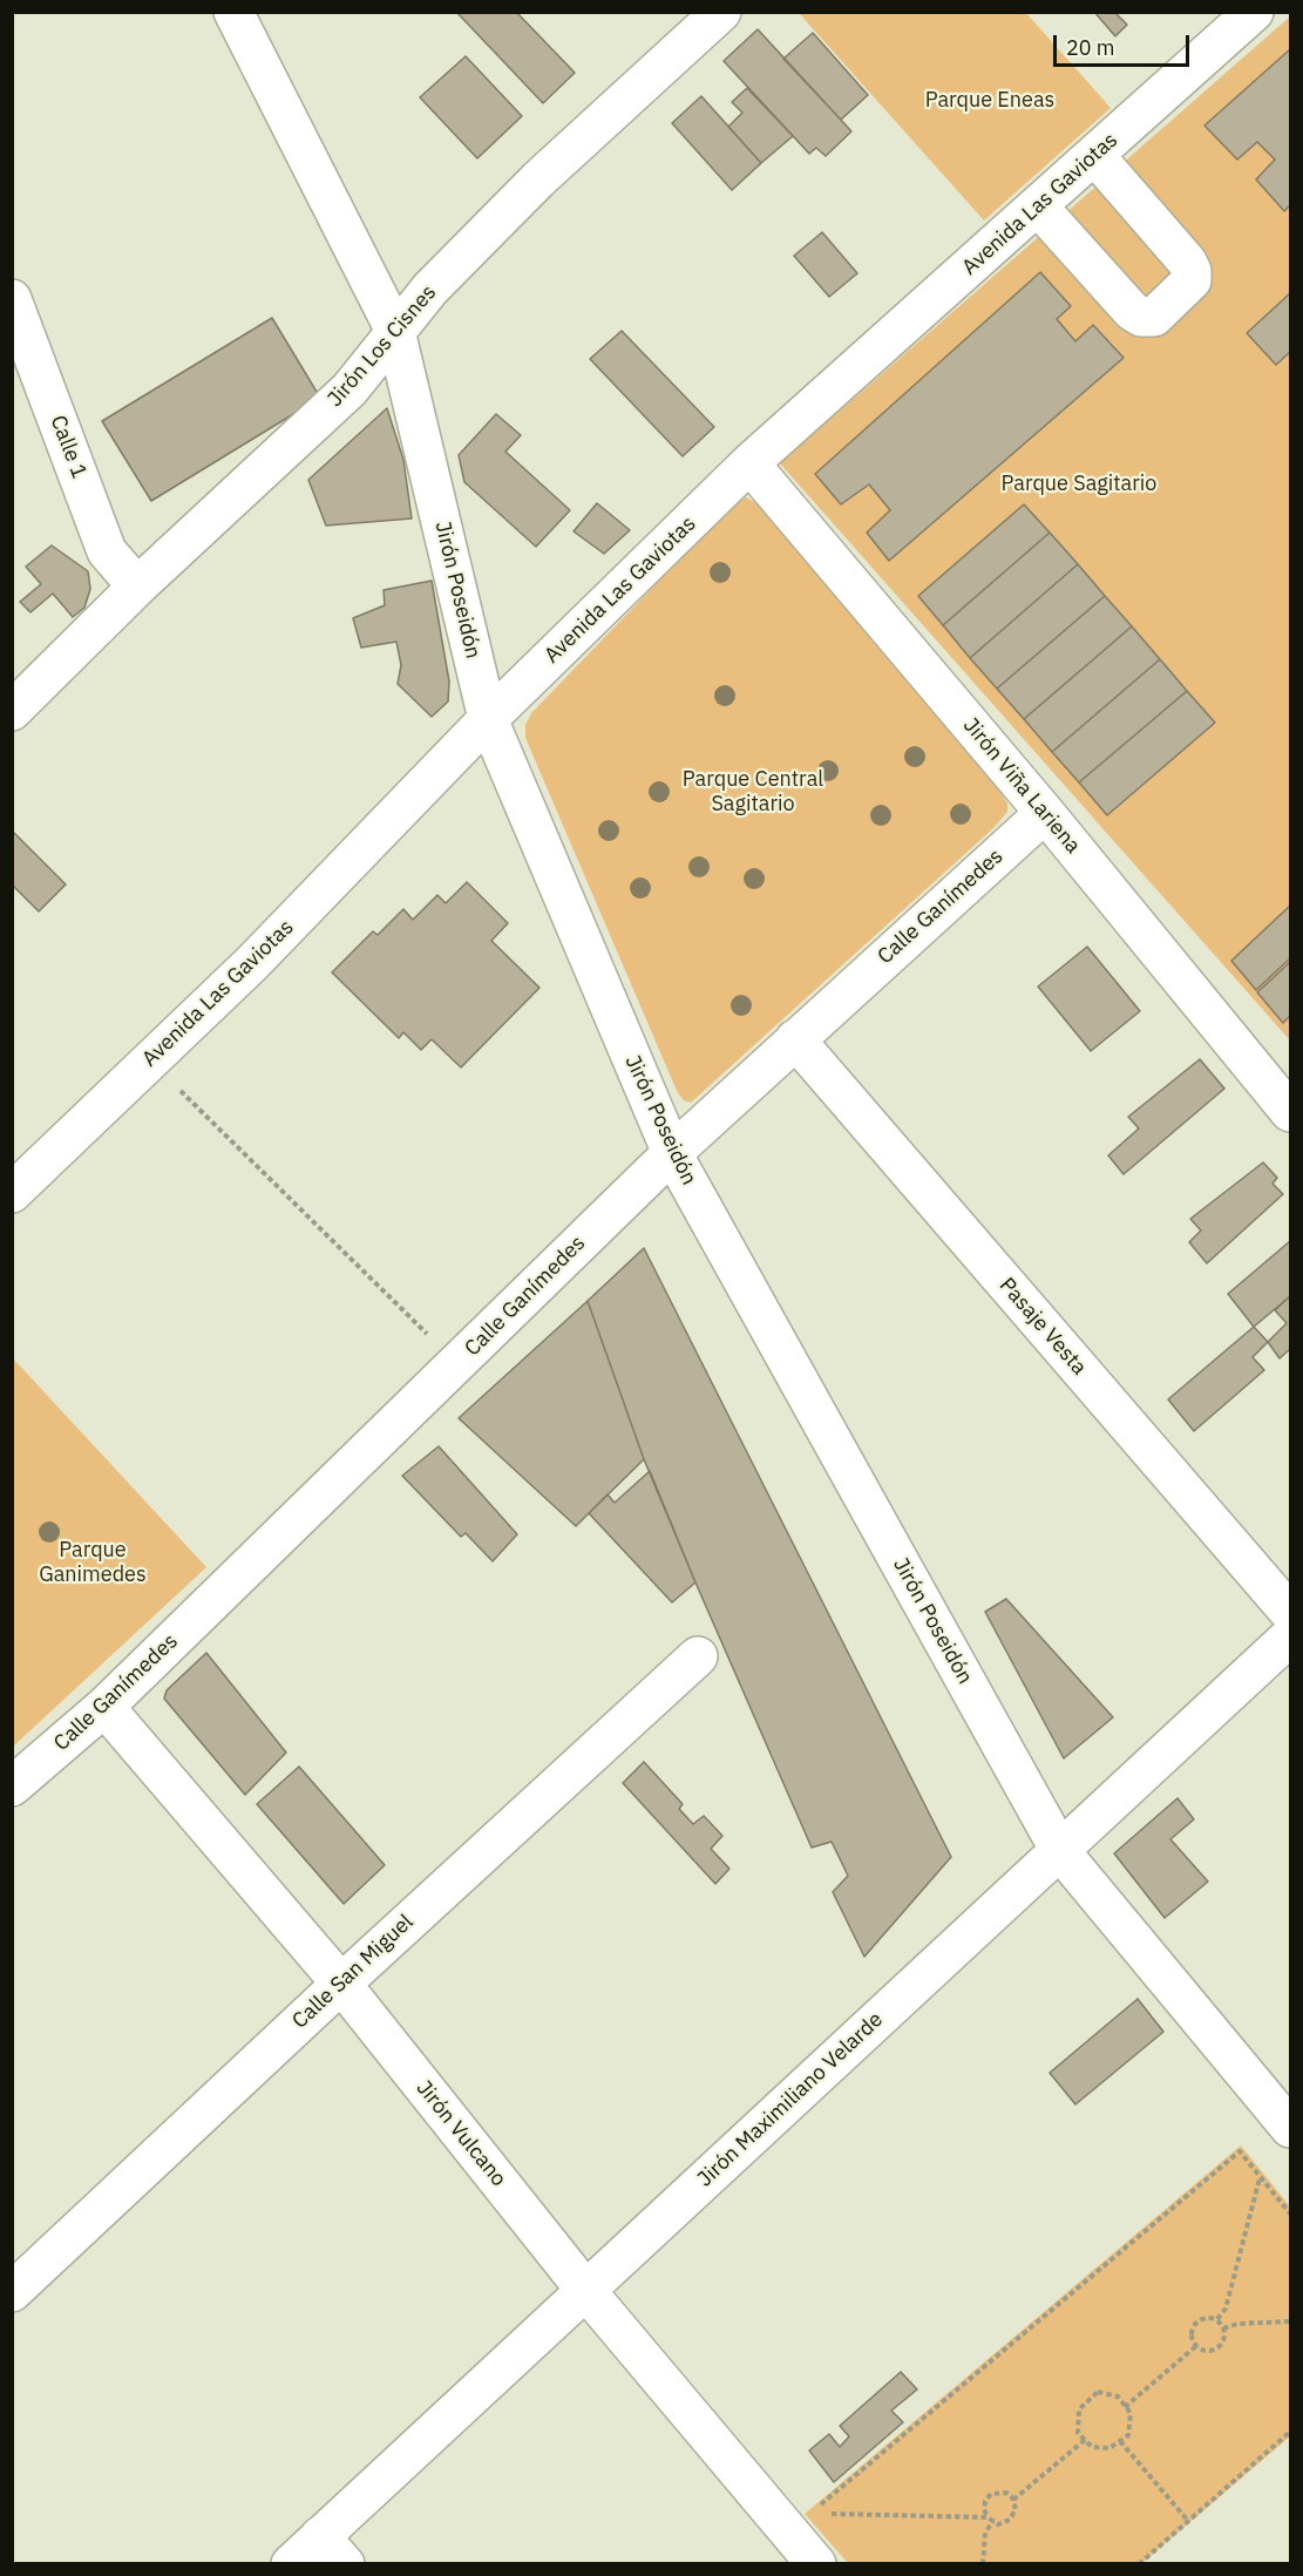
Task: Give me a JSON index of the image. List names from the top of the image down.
{
  "streets": {
    "street": [
      "Avenida Las Gaviotas",
      "Jirón Los Cisnes",
      "Calle 1",
      "Jirón Poseidón",
      "Jirón Viña Lariena",
      "Calle Ganímedes",
      "Pasaje Vesta",
      "Calle San Miguel",
      "Jirón Maximiliano Velarde",
      "Jirón Vulcano"
    ]
  },
  "crossings": [
    ["Avenida Las Gaviotas", "Jirón Poseidón"],
    ["Avenida Las Gaviotas", "Jirón Viña Lariena"],
    ["Jirón Los Cisnes", "Calle 1"],
    ["Jirón Los Cisnes", "Jirón Poseidón"],
    ["Jirón Poseidón", "Calle Ganímedes"],
    ["Jirón Poseidón", "Jirón Maximiliano Velarde"],
    ["Jirón Viña Lariena", "Calle Ganímedes"],
    ["Calle Ganímedes", "Pasaje Vesta"],
    ["Calle Ganímedes", "Jirón Vulcano"],
    ["Calle San Miguel", "Jirón Vulcano"],
    ["Jirón Maximiliano Velarde", "Jirón Vulcano"]
  ],
  "parks": [
    "Parque Eneas",
    "Parque Sagitario",
    "Parque Central Sagitario",
    "Parque Ganimedes"
  ],
  "scale_bar": "20 m"
}
